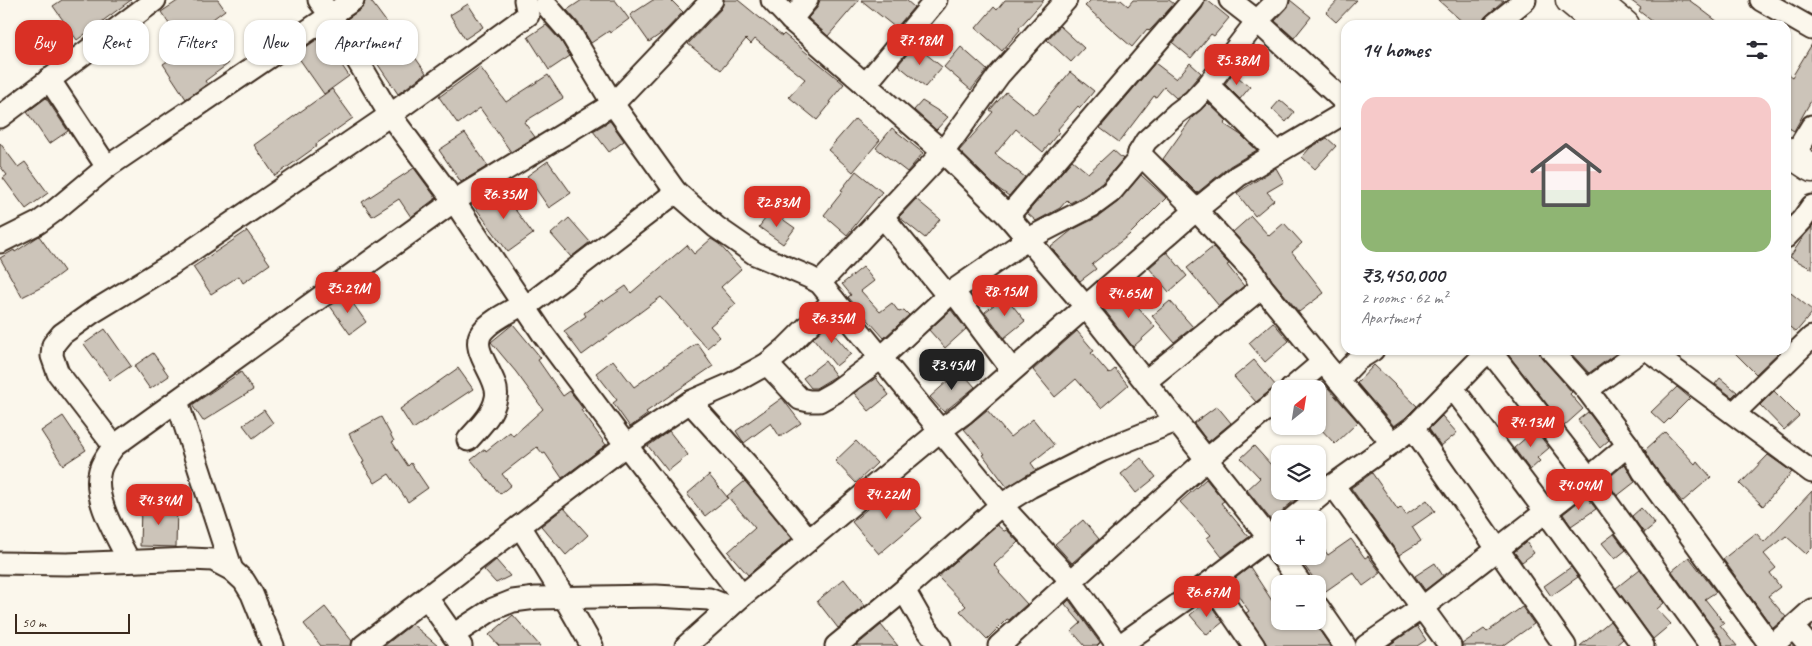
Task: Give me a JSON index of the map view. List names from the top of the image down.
{
  "scale_bar": "50 m",
  "north": "top right",
  "page": {
    "chip": [
      "Buy",
      "Rent",
      "Filters",
      "New",
      "Apartment"
    ],
    "heading": "14 homes",
    "price": [
      "₹7.18M",
      "₹5.38M",
      "₹6.35M",
      "₹2.83M",
      "₹5.29M",
      "₹8.15M",
      "₹4.65M",
      "₹6.35M",
      "₹3.45M",
      "₹4.13M",
      "₹4.04M",
      "₹4.22M",
      "₹4.34M",
      "₹6.67M"
    ],
    "list": [
      {
        "name": "₹3,450,000",
        "note": "2 rooms · 62 m² · Apartment"
      }
    ],
    "map_buttons": ["+", "−"],
    "scale": "50 m"
  }
}
